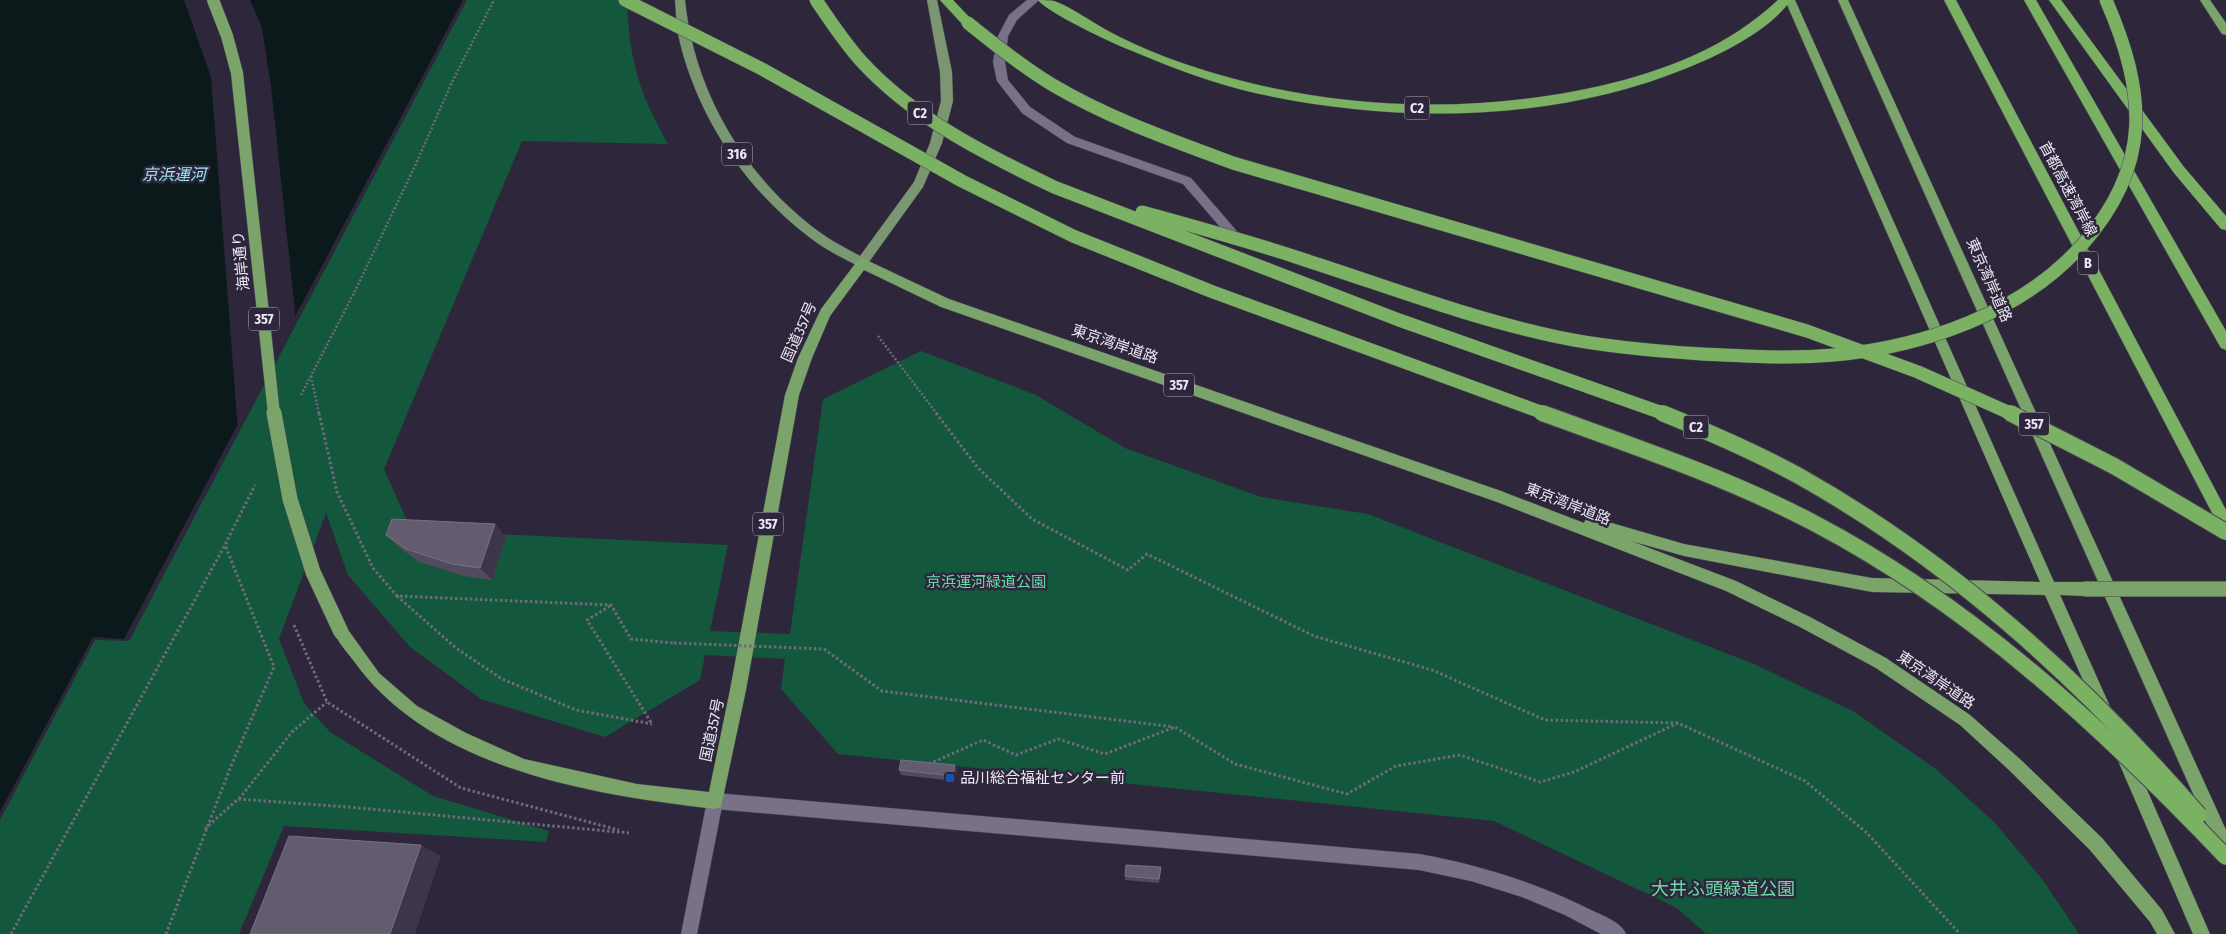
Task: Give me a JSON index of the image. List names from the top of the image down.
{
  "streets": {
    "highway": [
      "C2",
      "首都高速湾岸線",
      "海岸通り",
      "B",
      "東京湾岸道路",
      "357",
      "国道357号"
    ],
    "main road": ["316"]
  },
  "crossings": [
    ["C2", "東京湾岸道路"],
    ["316", "東京湾岸道路"],
    ["316", "国道357号"],
    ["海岸通り", "国道357号"],
    ["東京湾岸道路", "国道357号"]
  ],
  "water": ["京浜運河"],
  "parks": ["京浜運河緑道公園", "大井ふ頭緑道公園"],
  "places": {
    "transit": ["品川総合福祉センター前"]
  }
}
